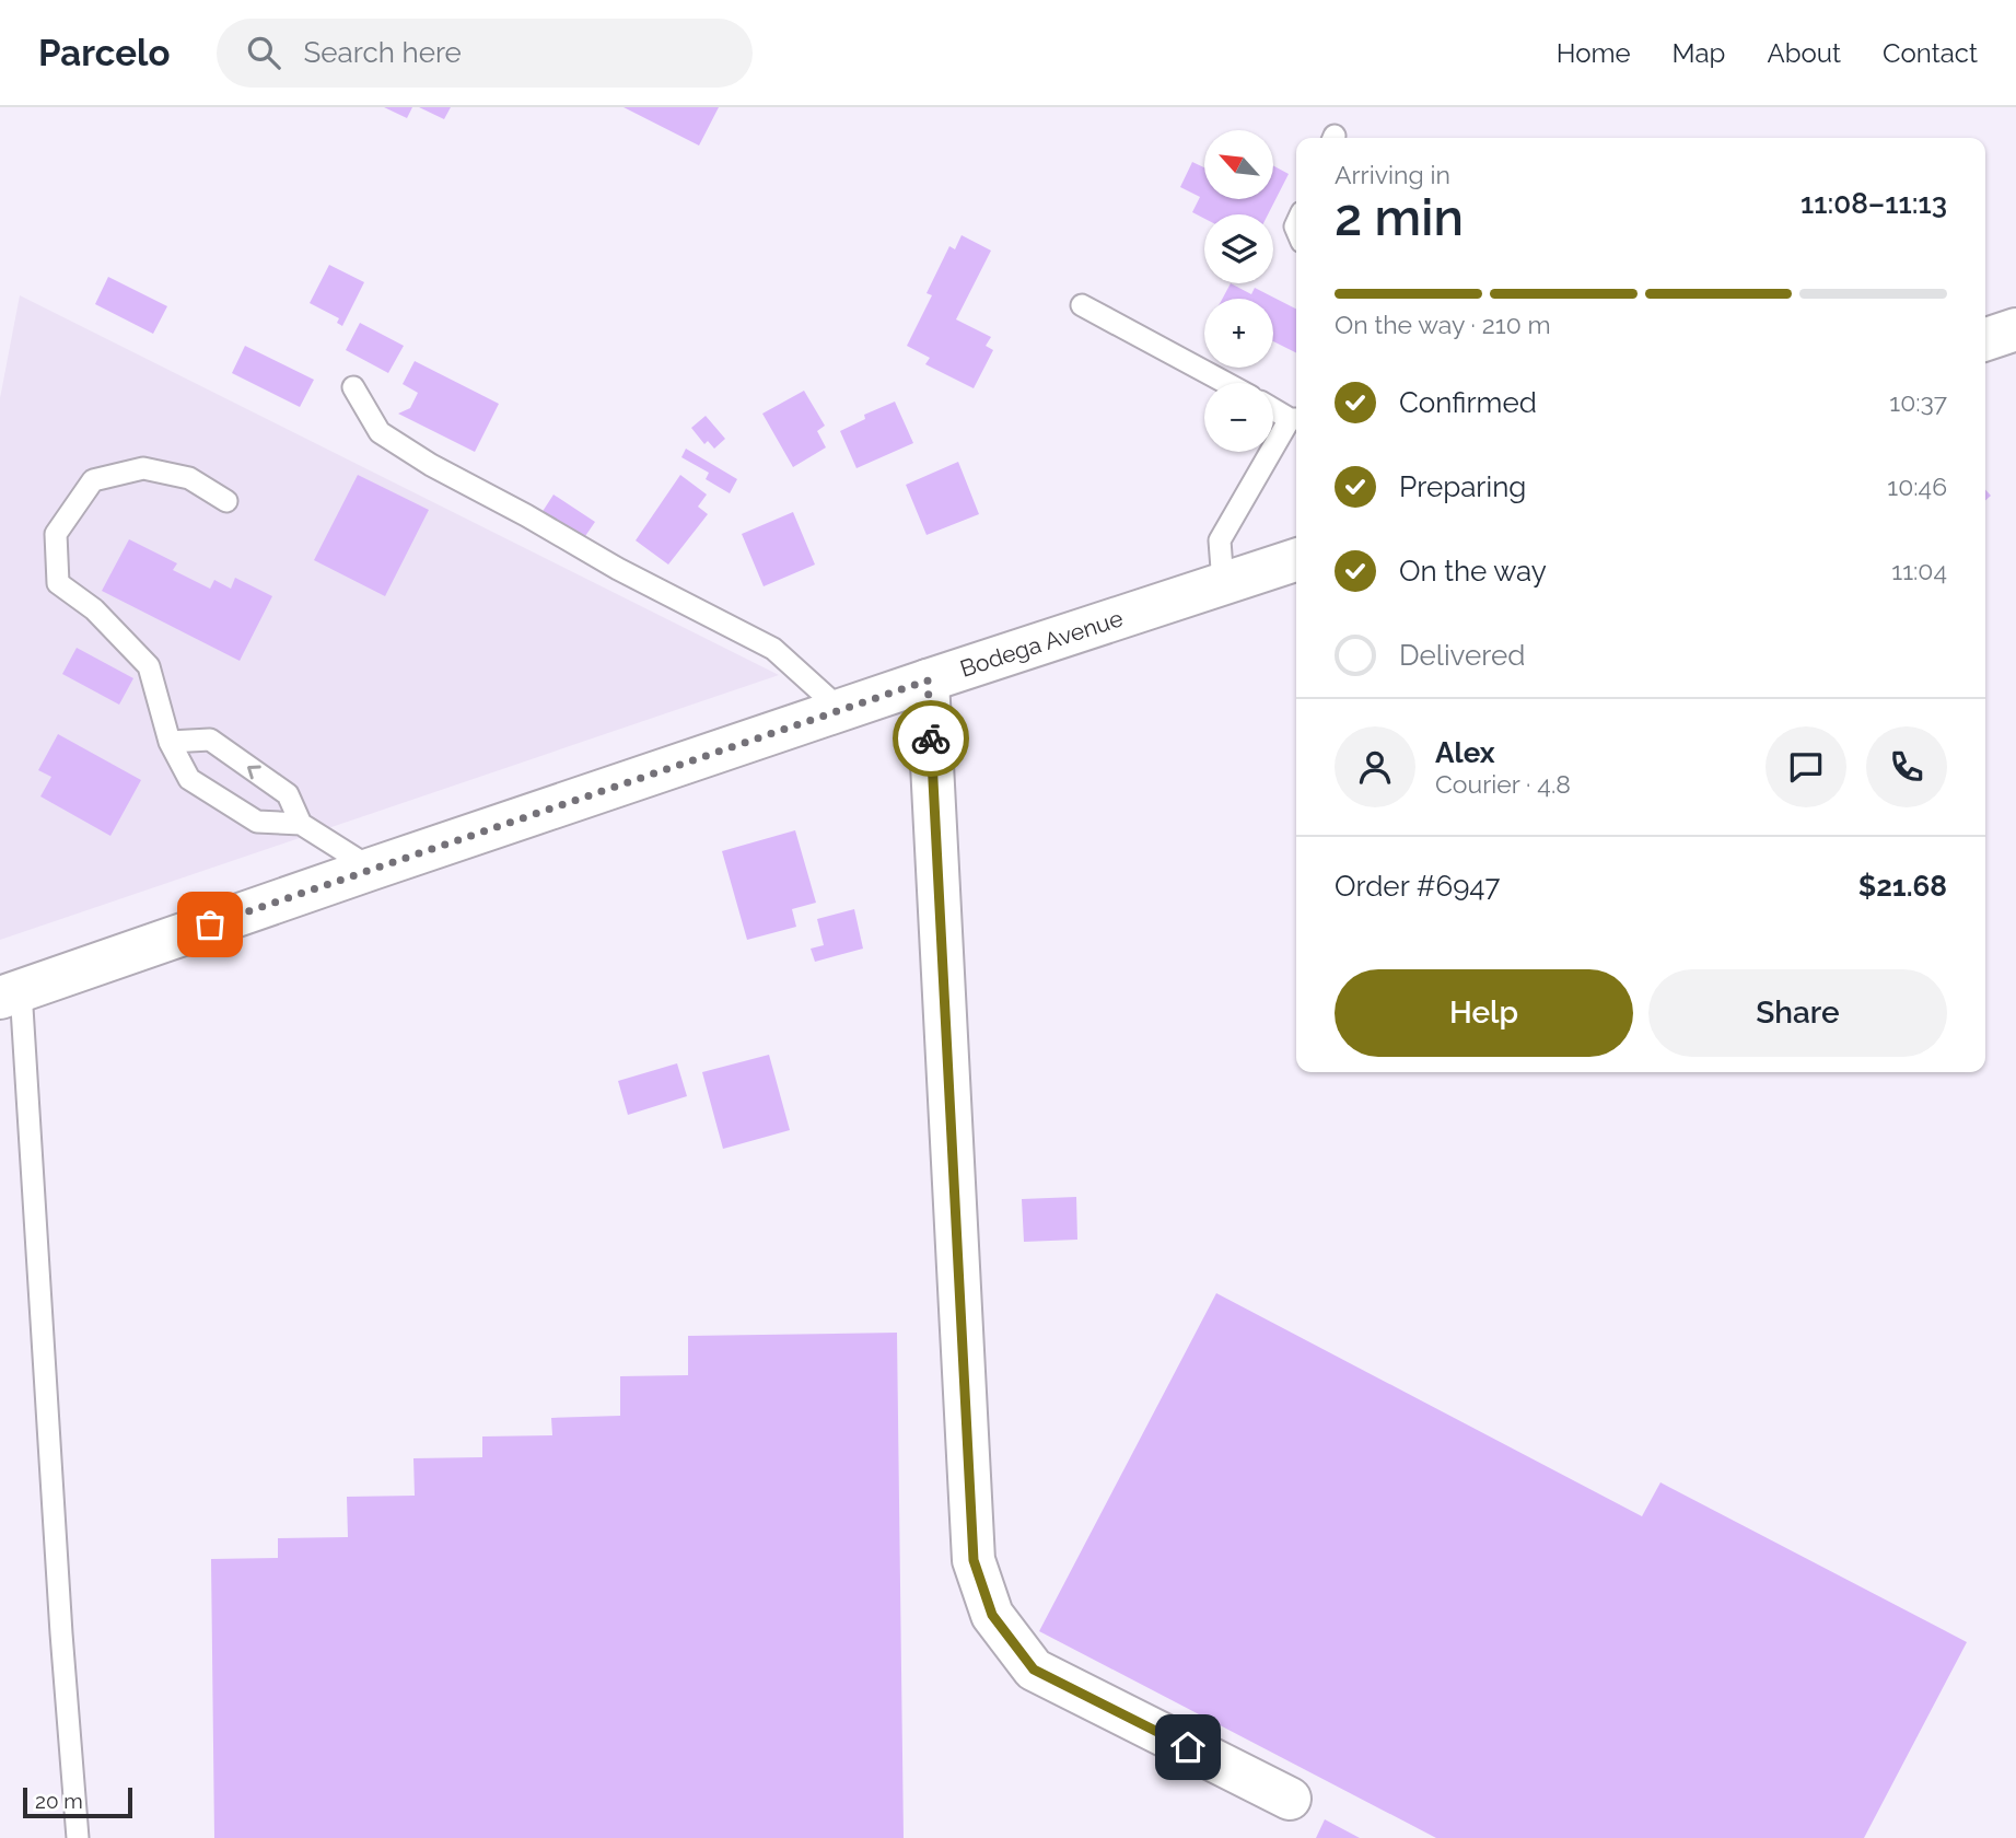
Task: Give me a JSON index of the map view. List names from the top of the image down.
{
  "streets": {
    "main road": ["Bodega Avenue"]
  },
  "scale_bar": "20 m",
  "north": "top left",
  "page": {
    "header": "Parcelo",
    "search": "Search here",
    "nav": [
      "Home",
      "Map",
      "About",
      "Contact"
    ],
    "map_buttons": ["+", "−"],
    "heading": ["2 min", "Arriving in", "11:08–11:13"],
    "panel": [
      "Alex",
      "Courier · 4.8",
      "Order #6947",
      "$21.68"
    ],
    "bar": "On the way · 210 m",
    "list": [
      ["Confirmed", "10:37"],
      ["Preparing", "10:46"],
      ["On the way", "11:04"],
      "Delivered"
    ],
    "buttons": ["Help", "Share"],
    "scale": "20 m"
  }
}
